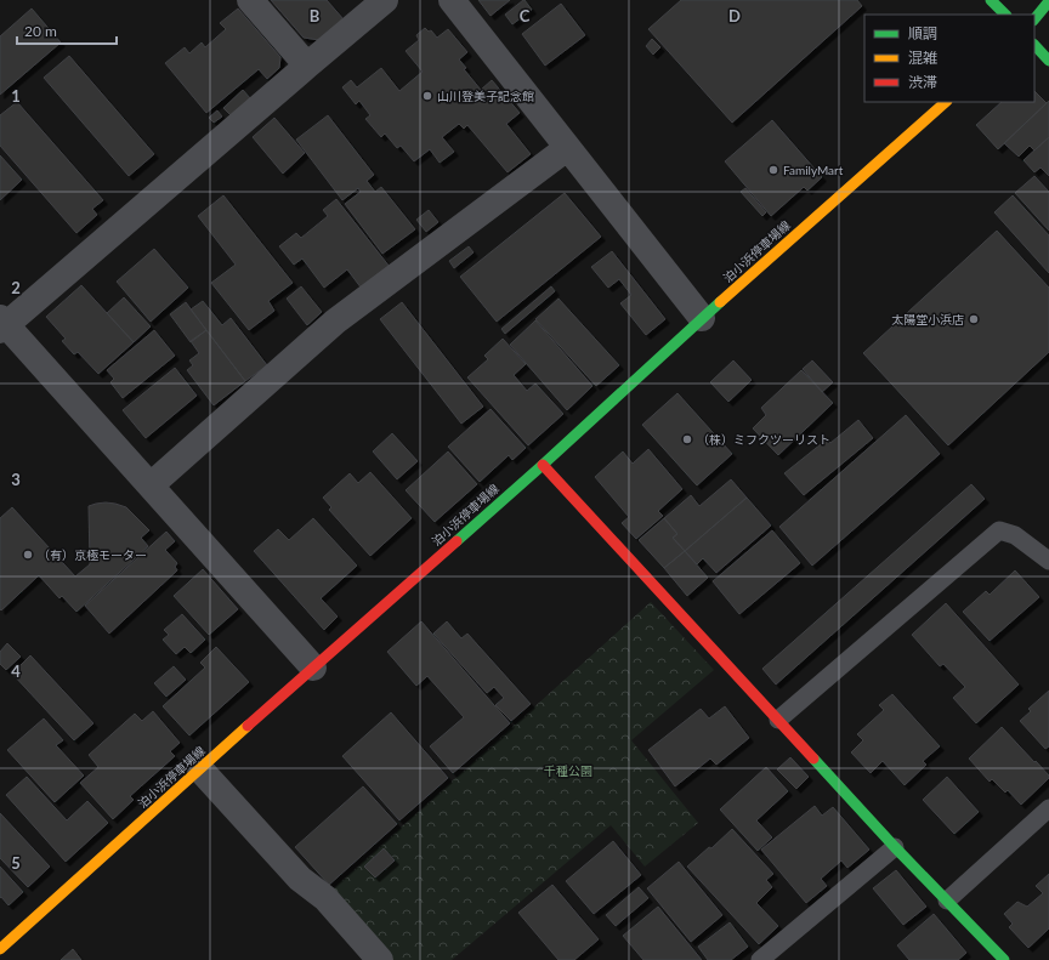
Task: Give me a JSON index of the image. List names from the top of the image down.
{
  "streets": {
    "main road": ["泊小浜停車場線"]
  },
  "parks": ["千種公園"],
  "places": [
    "山川登美子記念館",
    "FamilyMart",
    "太陽堂小浜店",
    "（株）ミフクツーリスト",
    "（有）京極モーター"
  ],
  "legend": ["順調", "混雑", "渋滞"],
  "scale_bar": "20 m",
  "grid": {
    "columns": ["B", "C", "D"],
    "rows": [
      "1",
      "2",
      "3",
      "4",
      "5"
    ]
  }
}
